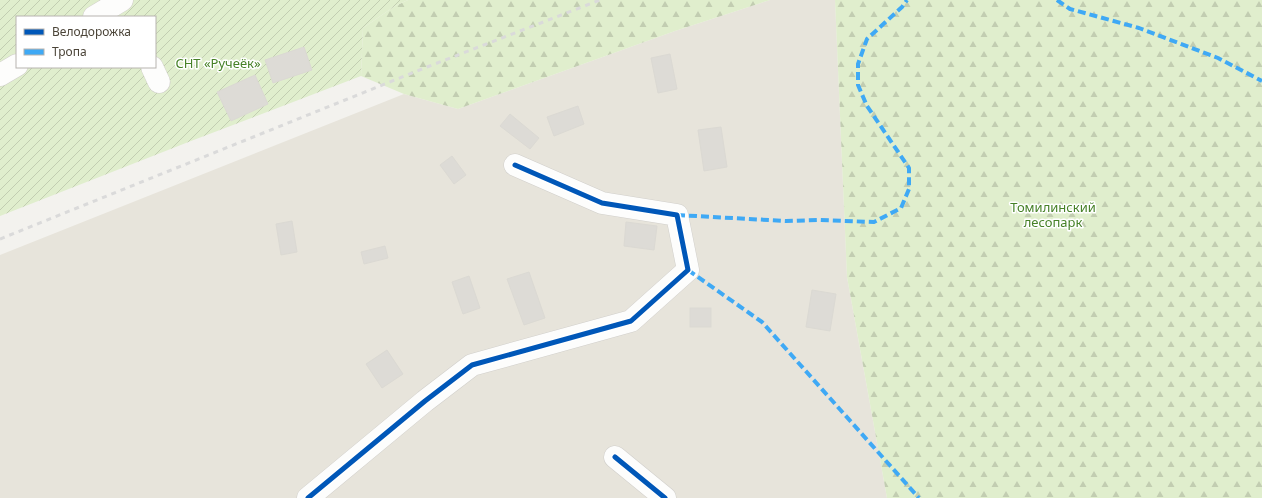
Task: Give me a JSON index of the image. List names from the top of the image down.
{
  "parks": ["СНТ «Ручеёк»", "Томилинский лесопарк"],
  "legend": ["Велодорожка", "Тропа"]
}
